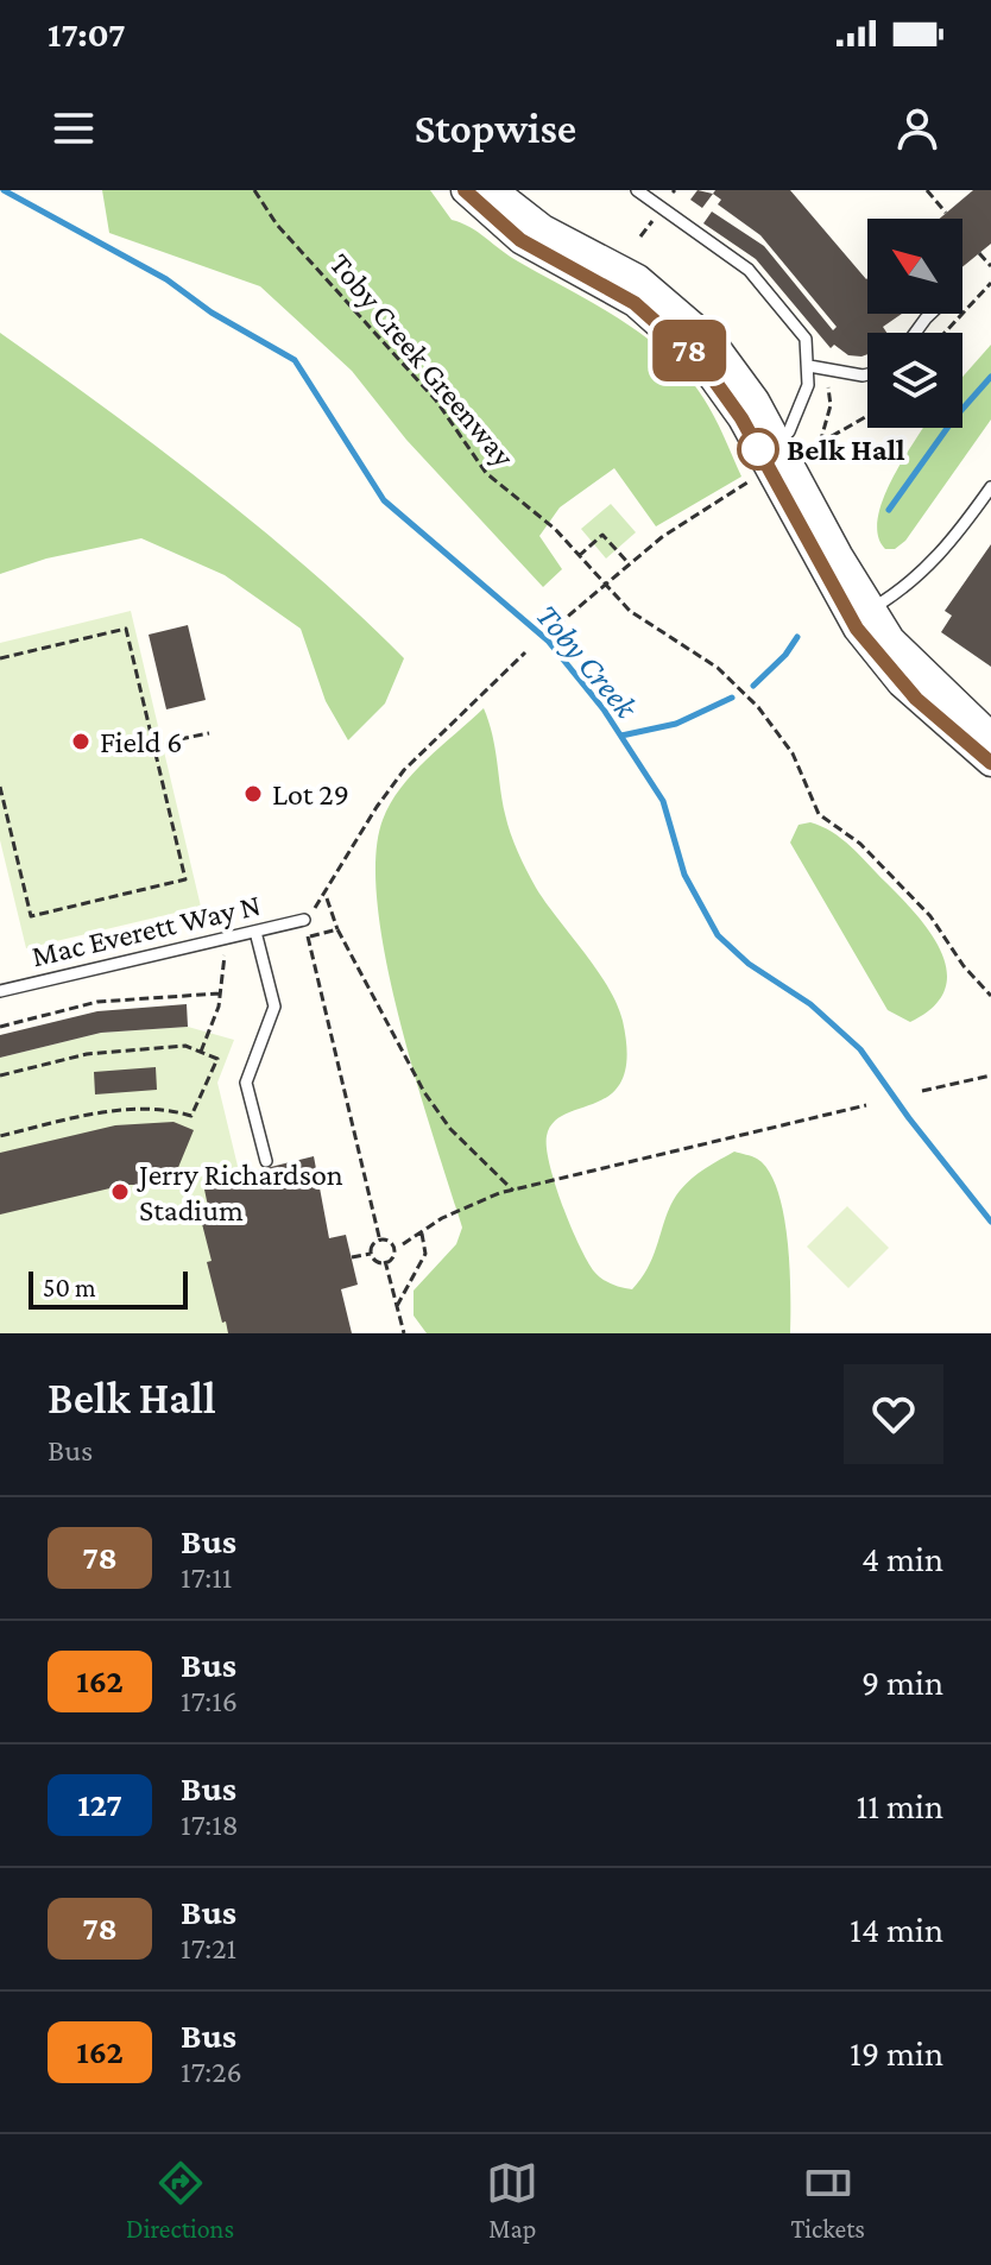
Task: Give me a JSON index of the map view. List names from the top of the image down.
{
  "streets": {
    "lane": ["Mac Everett Way N"],
    "path": ["Toby Creek Greenway"]
  },
  "water": ["Toby Creek"],
  "places": [
    "Belk Hall",
    "Field 6",
    "Lot 29",
    "Jerry Richardson Stadium"
  ],
  "lines": ["bus line 78"],
  "scale_bar": "50 m",
  "north": "top left",
  "page": {
    "status": "17:07",
    "header": "Stopwise",
    "on_map": "78",
    "scale": "50 m",
    "heading": ["Belk Hall", "Bus"],
    "list": [
      {
        "mark": "78",
        "name": "Bus",
        "note": "17:11",
        "value": "4 min"
      },
      {
        "mark": "162",
        "name": "Bus",
        "note": "17:16",
        "value": "9 min"
      },
      {
        "mark": "127",
        "name": "Bus",
        "note": "17:18",
        "value": "11 min"
      },
      {
        "mark": "78",
        "name": "Bus",
        "note": "17:21",
        "value": "14 min"
      },
      {
        "mark": "162",
        "name": "Bus",
        "note": "17:26",
        "value": "19 min"
      }
    ],
    "tabs": ["Directions", "Map", "Tickets"]
  }
}
